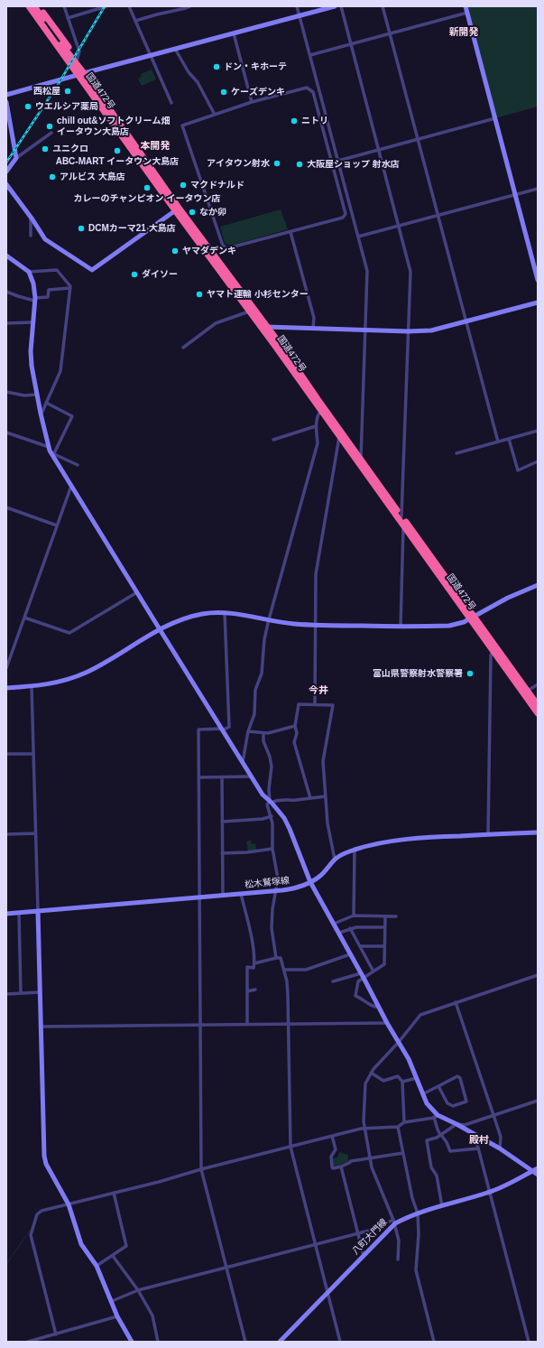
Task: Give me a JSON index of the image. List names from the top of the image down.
{
  "streets": {
    "highway": ["国道472号"],
    "street": ["松木鷲塚線", "八町大門線"]
  },
  "districts": [
    "新開発",
    "本開発",
    "今井",
    "殿村"
  ],
  "places": [
    "ドン・キホーテ",
    "西松屋",
    "ケーズデンキ",
    "ウエルシア薬局",
    "ニトリ",
    "chill out&ソフトクリーム畑 イータウン大島店",
    "ユニクロ",
    "ABC-MART イータウン大島店",
    "アイタウン射水",
    "大阪屋ショップ 射水店",
    "アルビス 大島店",
    "マクドナルド",
    "カレーのチャンピオン イータウン店",
    "なか卯",
    "DCMカーマ21 大島店",
    "ヤマダデンキ",
    "ダイソー",
    "ヤマト運輸 小杉センター",
    "富山県警察射水警察署"
  ]
}
